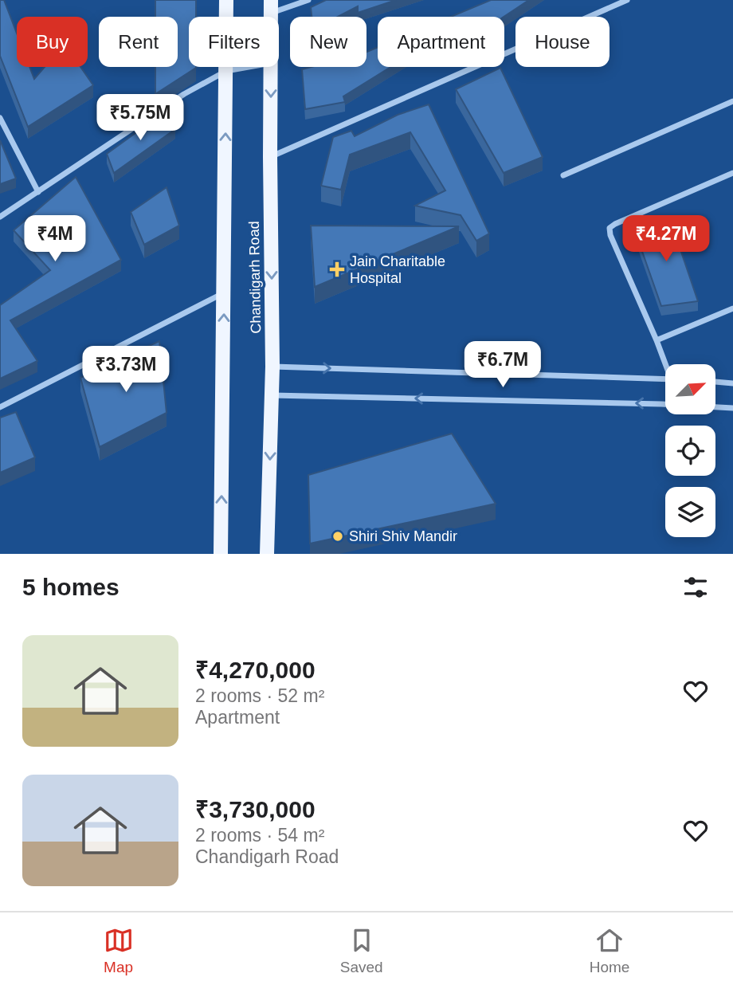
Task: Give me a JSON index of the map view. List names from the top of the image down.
{
  "streets": {
    "main road": ["Chandigarh Road"]
  },
  "places": {
    "health": ["Jain Charitable Hospital"],
    "other": ["Shiri Shiv Mandir"]
  },
  "north": "top right",
  "page": {
    "chip": [
      "Buy",
      "Rent",
      "Filters",
      "New",
      "Apartment",
      "House"
    ],
    "price": [
      "₹5.75M",
      "₹4M",
      "₹4.27M",
      "₹6.7M",
      "₹3.73M"
    ],
    "heading": "5 homes",
    "list": [
      {
        "name": "₹4,270,000",
        "note": "2 rooms · 52 m² · Apartment"
      },
      {
        "name": "₹3,730,000",
        "note": "2 rooms · 54 m² · Chandigarh Road"
      }
    ],
    "tabs": ["Map", "Saved", "Home"]
  }
}
